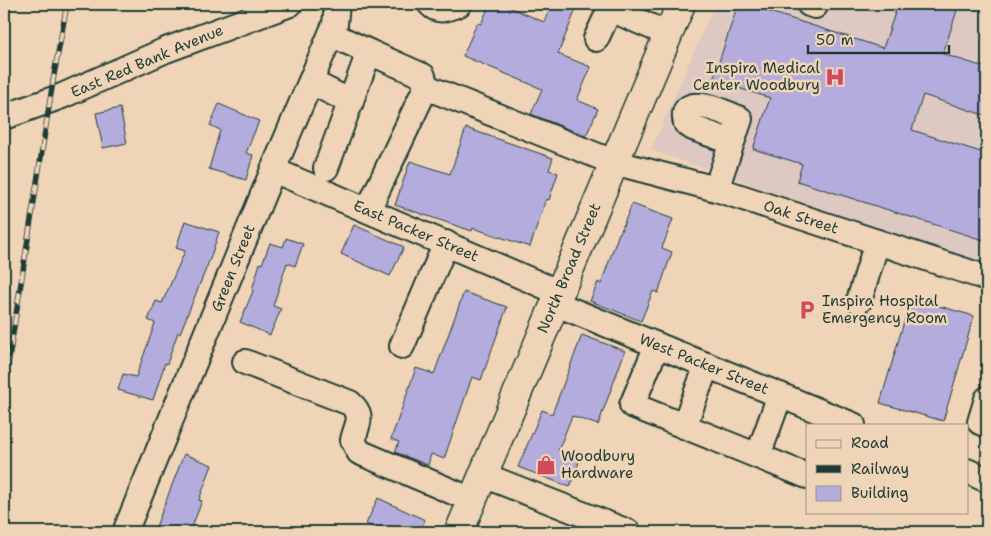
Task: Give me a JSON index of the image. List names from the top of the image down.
{
  "streets": {
    "main road": ["North Broad Street"],
    "street": [
      "East Red Bank Avenue",
      "Oak Street",
      "East Packer Street",
      "Green Street",
      "West Packer Street"
    ]
  },
  "crossings": [
    ["Oak Street", "North Broad Street"],
    ["East Packer Street", "Green Street"],
    ["East Packer Street", "North Broad Street"],
    ["East Packer Street", "West Packer Street"],
    ["North Broad Street", "West Packer Street"]
  ],
  "places": {
    "hospital": ["Inspira Medical Center Woodbury"],
    "parking": ["Inspira Hospital Emergency Room"],
    "shop": ["Woodbury Hardware"]
  },
  "legend": ["Road", "Railway", "Building"],
  "scale_bar": "50 m"
}
